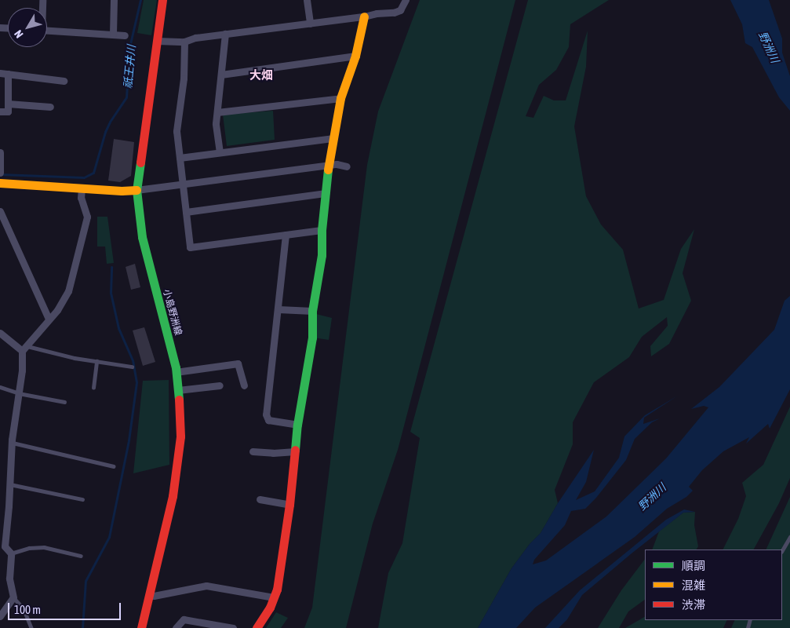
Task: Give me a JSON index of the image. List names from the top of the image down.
{
  "streets": {
    "street": ["小島野洲線"]
  },
  "districts": ["大畑"],
  "water": ["野洲川", "祇王井川"],
  "legend": ["順調", "混雑", "渋滞"],
  "scale_bar": "100 m",
  "north": "bottom left"
}
